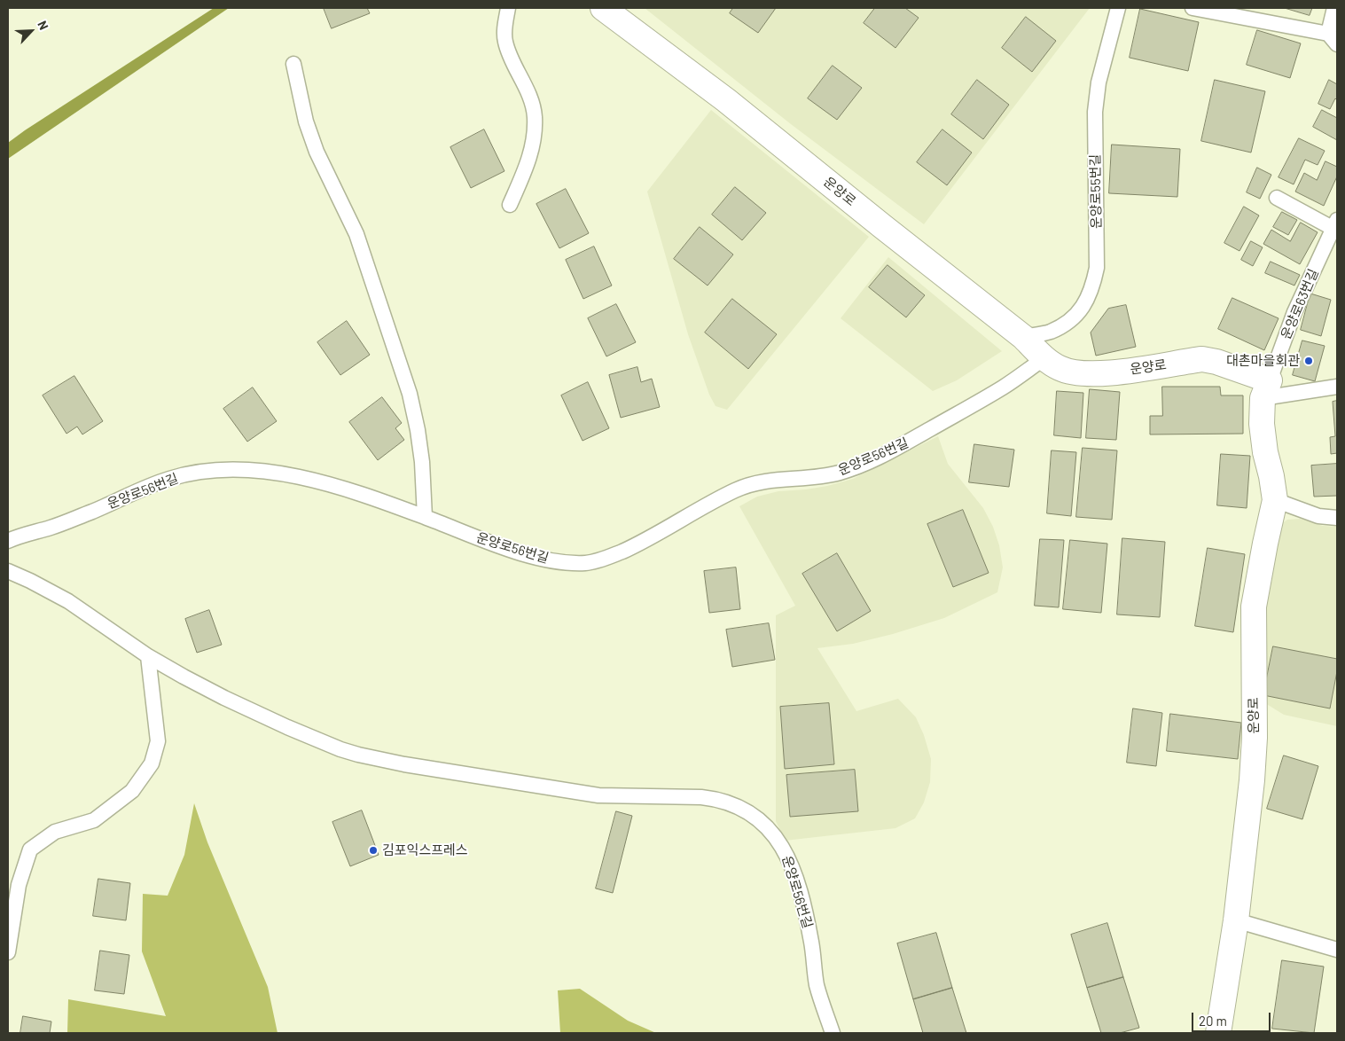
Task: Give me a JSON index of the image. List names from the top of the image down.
{
  "streets": {
    "street": ["운양로"],
    "lane": ["운양로55번길", "운양로63번길", "운양로56번길"]
  },
  "crossings": [
    ["운양로", "운양로55번길"],
    ["운양로", "운양로63번길"],
    ["운양로", "운양로56번길"]
  ],
  "places": ["대촌마을회관", "김포익스프레스"],
  "scale_bar": "20 m",
  "north": "top right"
}
